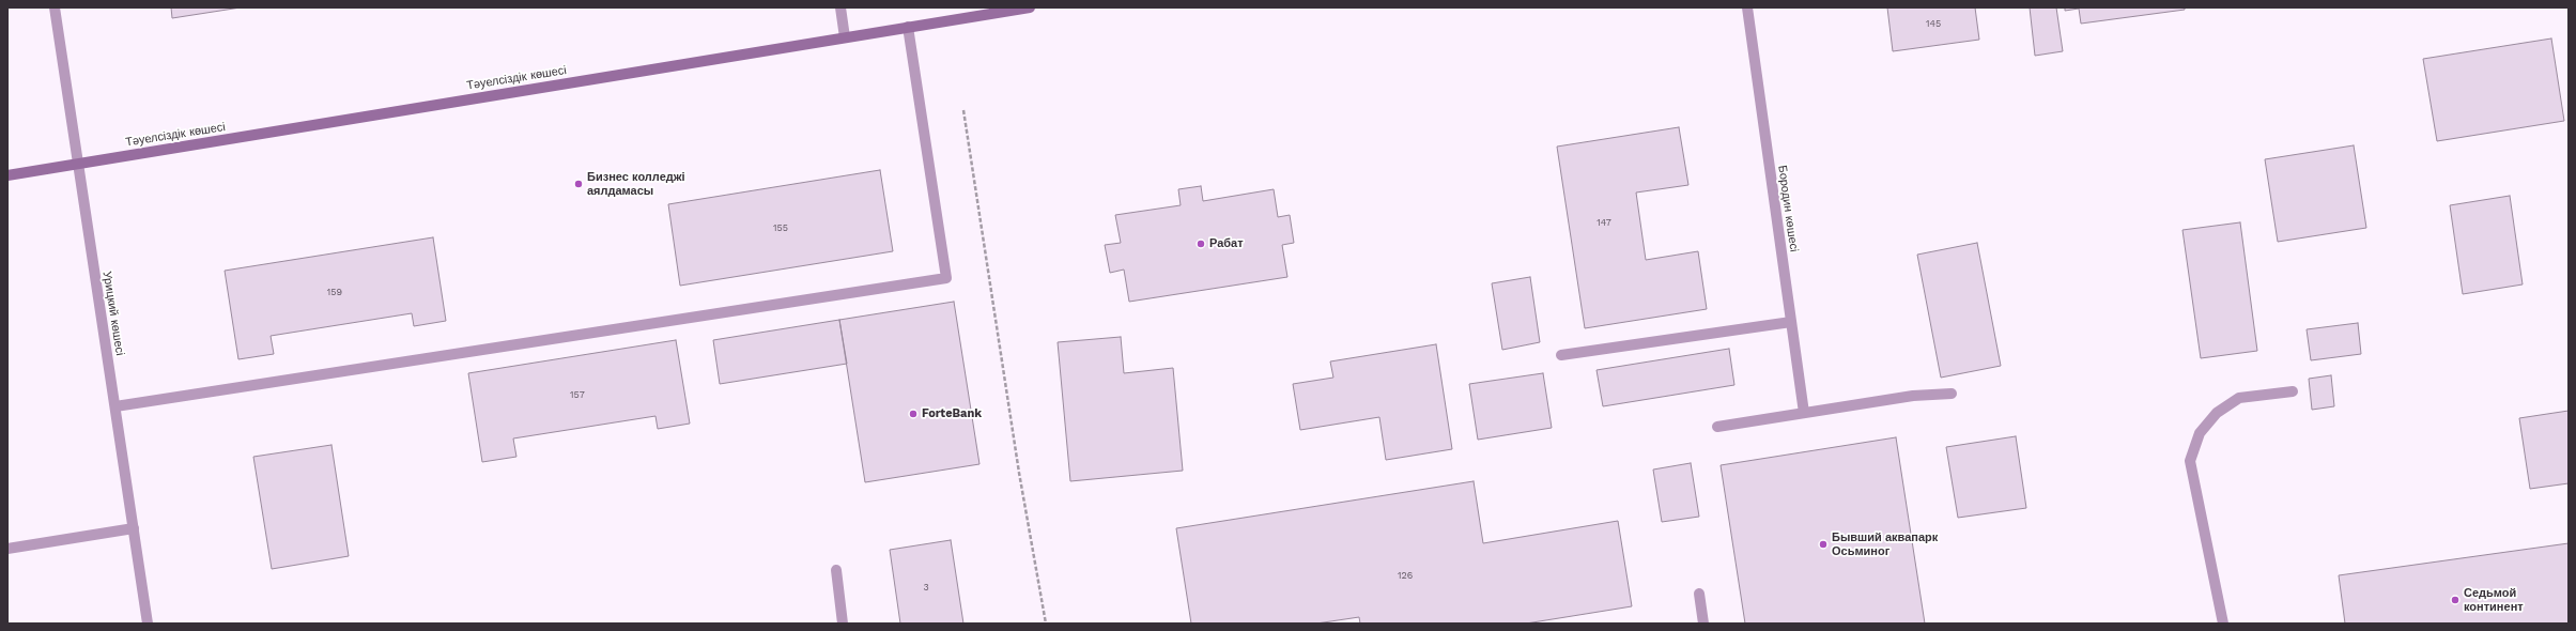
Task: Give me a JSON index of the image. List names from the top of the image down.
{
  "streets": {
    "main road": ["Тәуелсіздік көшесі"],
    "street": ["Бородин көшесі", "Урицкий көшесі"]
  },
  "crossings": [
    ["Тәуелсіздік көшесі", "Урицкий көшесі"]
  ],
  "places": [
    "Бизнес колледжі аялдамасы",
    "Рабат",
    "ForteBank",
    "Бывший аквапарк Осьминог",
    "Седьмой континент"
  ],
  "house_numbers": [
    "145",
    "147",
    "155",
    "159",
    "157",
    "126",
    "3"
  ]
}
